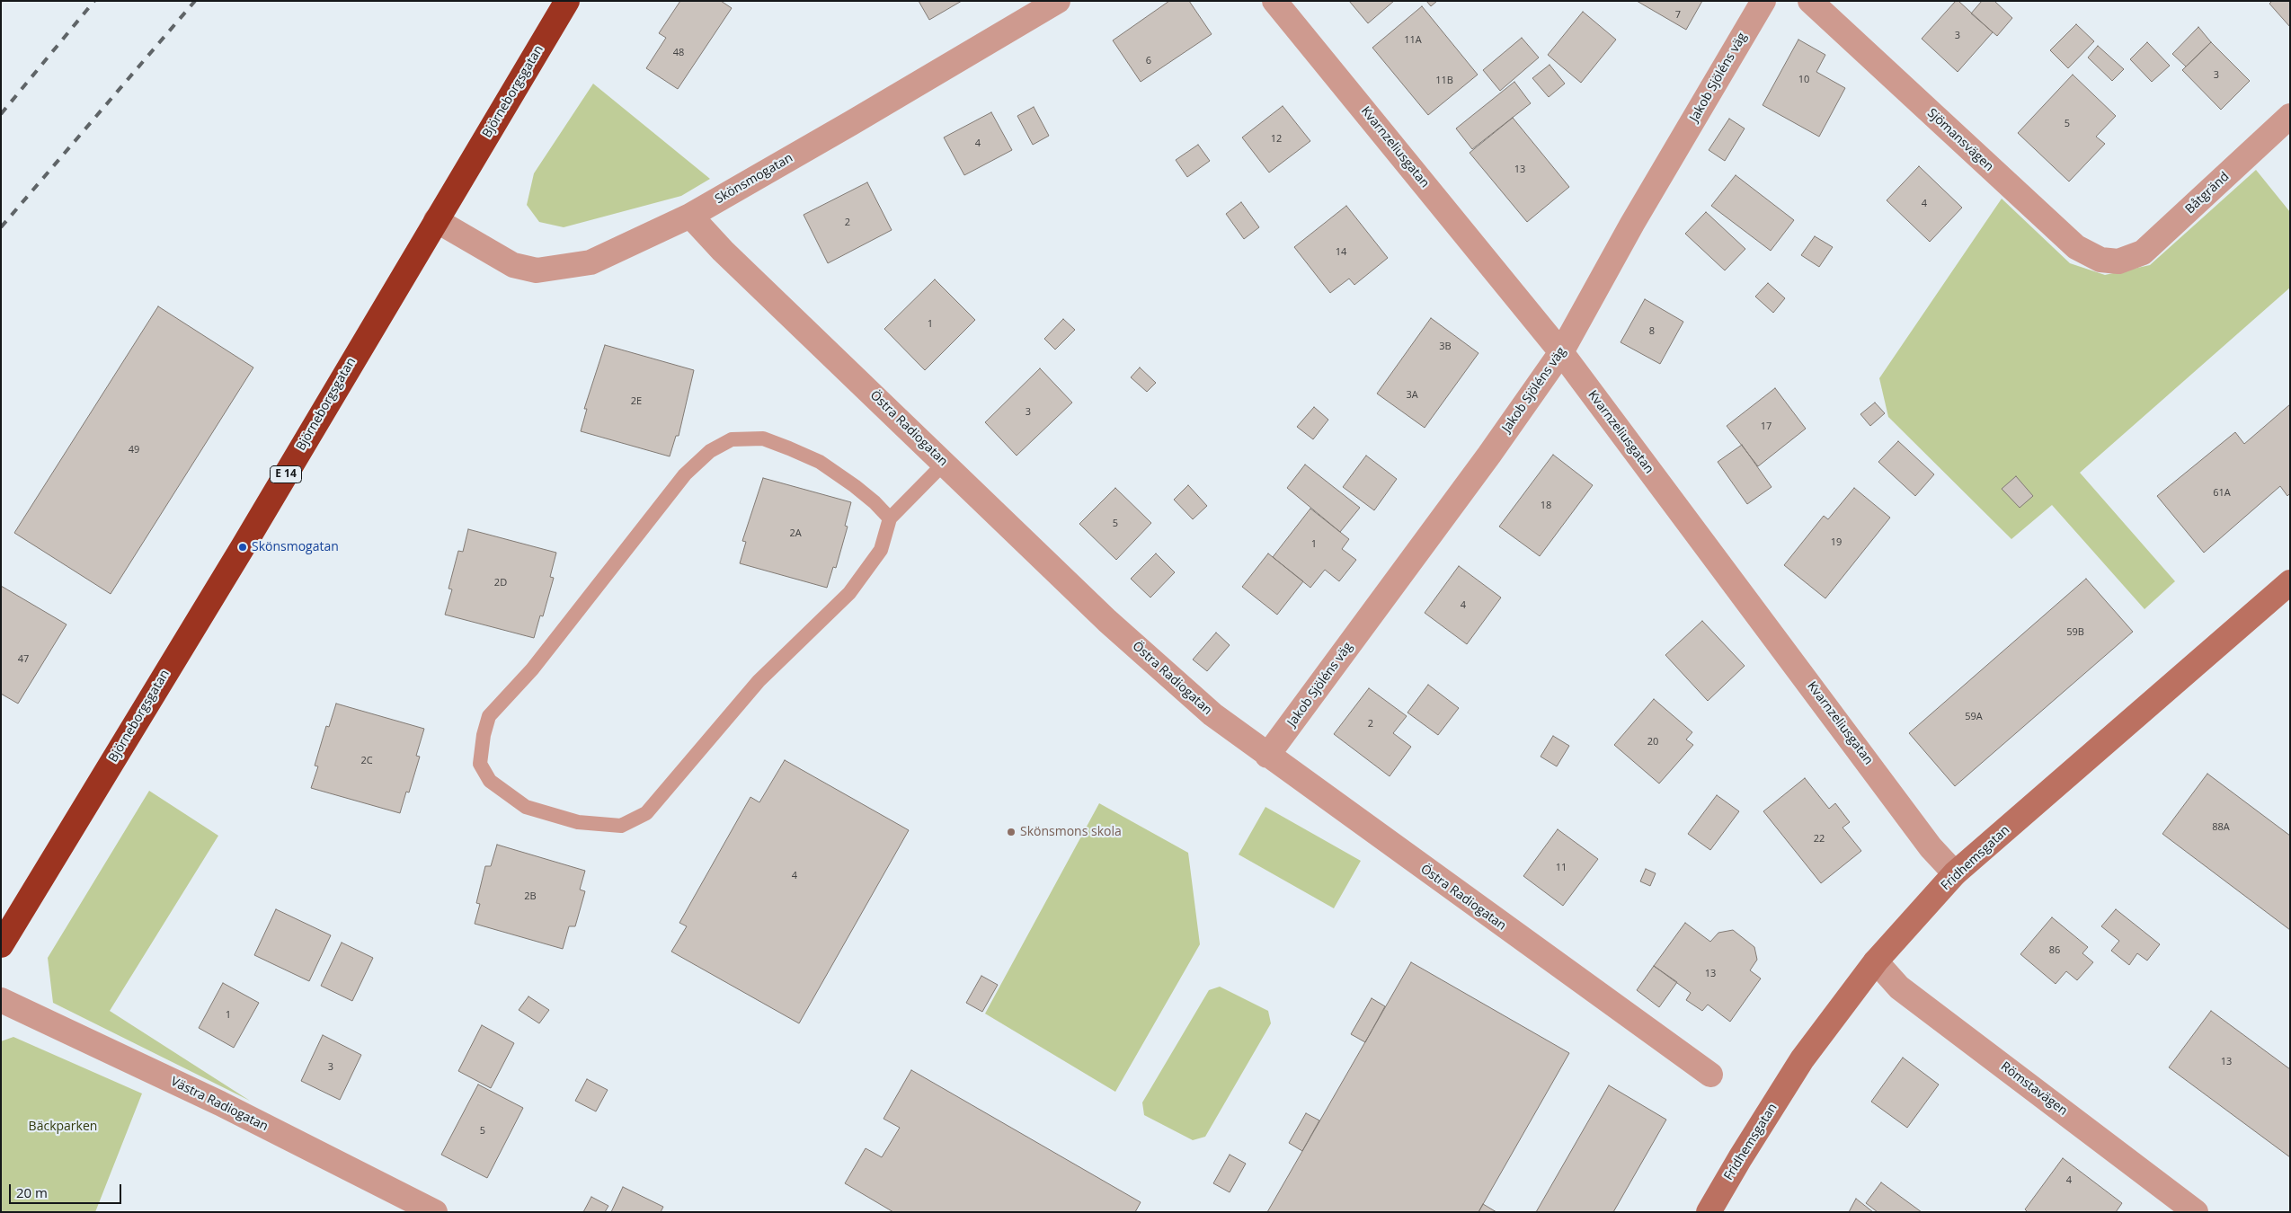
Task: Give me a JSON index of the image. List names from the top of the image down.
{
  "streets": {
    "highway": ["Björneborgsgatan", "E 14"],
    "street": [
      "Jakob Sjöléns väg",
      "Sjömansvägen",
      "Kvarnzeliusgatan",
      "Skönsmogatan",
      "Båtgränd",
      "Östra Radiogatan",
      "Fridhemsgatan",
      "Römstavägen",
      "Västra Radiogatan"
    ]
  },
  "crossings": [
    ["Jakob Sjöléns väg", "Kvarnzeliusgatan"],
    ["Jakob Sjöléns väg", "Östra Radiogatan"],
    ["Björneborgsgatan", "Skönsmogatan"],
    ["Sjömansvägen", "Båtgränd"],
    ["Kvarnzeliusgatan", "Fridhemsgatan"],
    ["Skönsmogatan", "Östra Radiogatan"],
    ["Fridhemsgatan", "Römstavägen"]
  ],
  "parks": ["Bäckparken"],
  "places": ["Skönsmogatan", "Skönsmons skola"],
  "house_numbers": [
    "7",
    "3",
    "11A",
    "48",
    "6",
    "3",
    "10",
    "11B",
    "5",
    "12",
    "4",
    "13",
    "4",
    "2",
    "14",
    "1",
    "8",
    "3B",
    "3A",
    "2E",
    "3",
    "17",
    "49",
    "61A",
    "18",
    "5",
    "2A",
    "19",
    "1",
    "2D",
    "4",
    "59B",
    "47",
    "59A",
    "2",
    "20",
    "2C",
    "88A",
    "22",
    "11",
    "4",
    "2B",
    "86",
    "13",
    "1",
    "13",
    "3",
    "5",
    "4"
  ],
  "scale_bar": "20 m"
}
